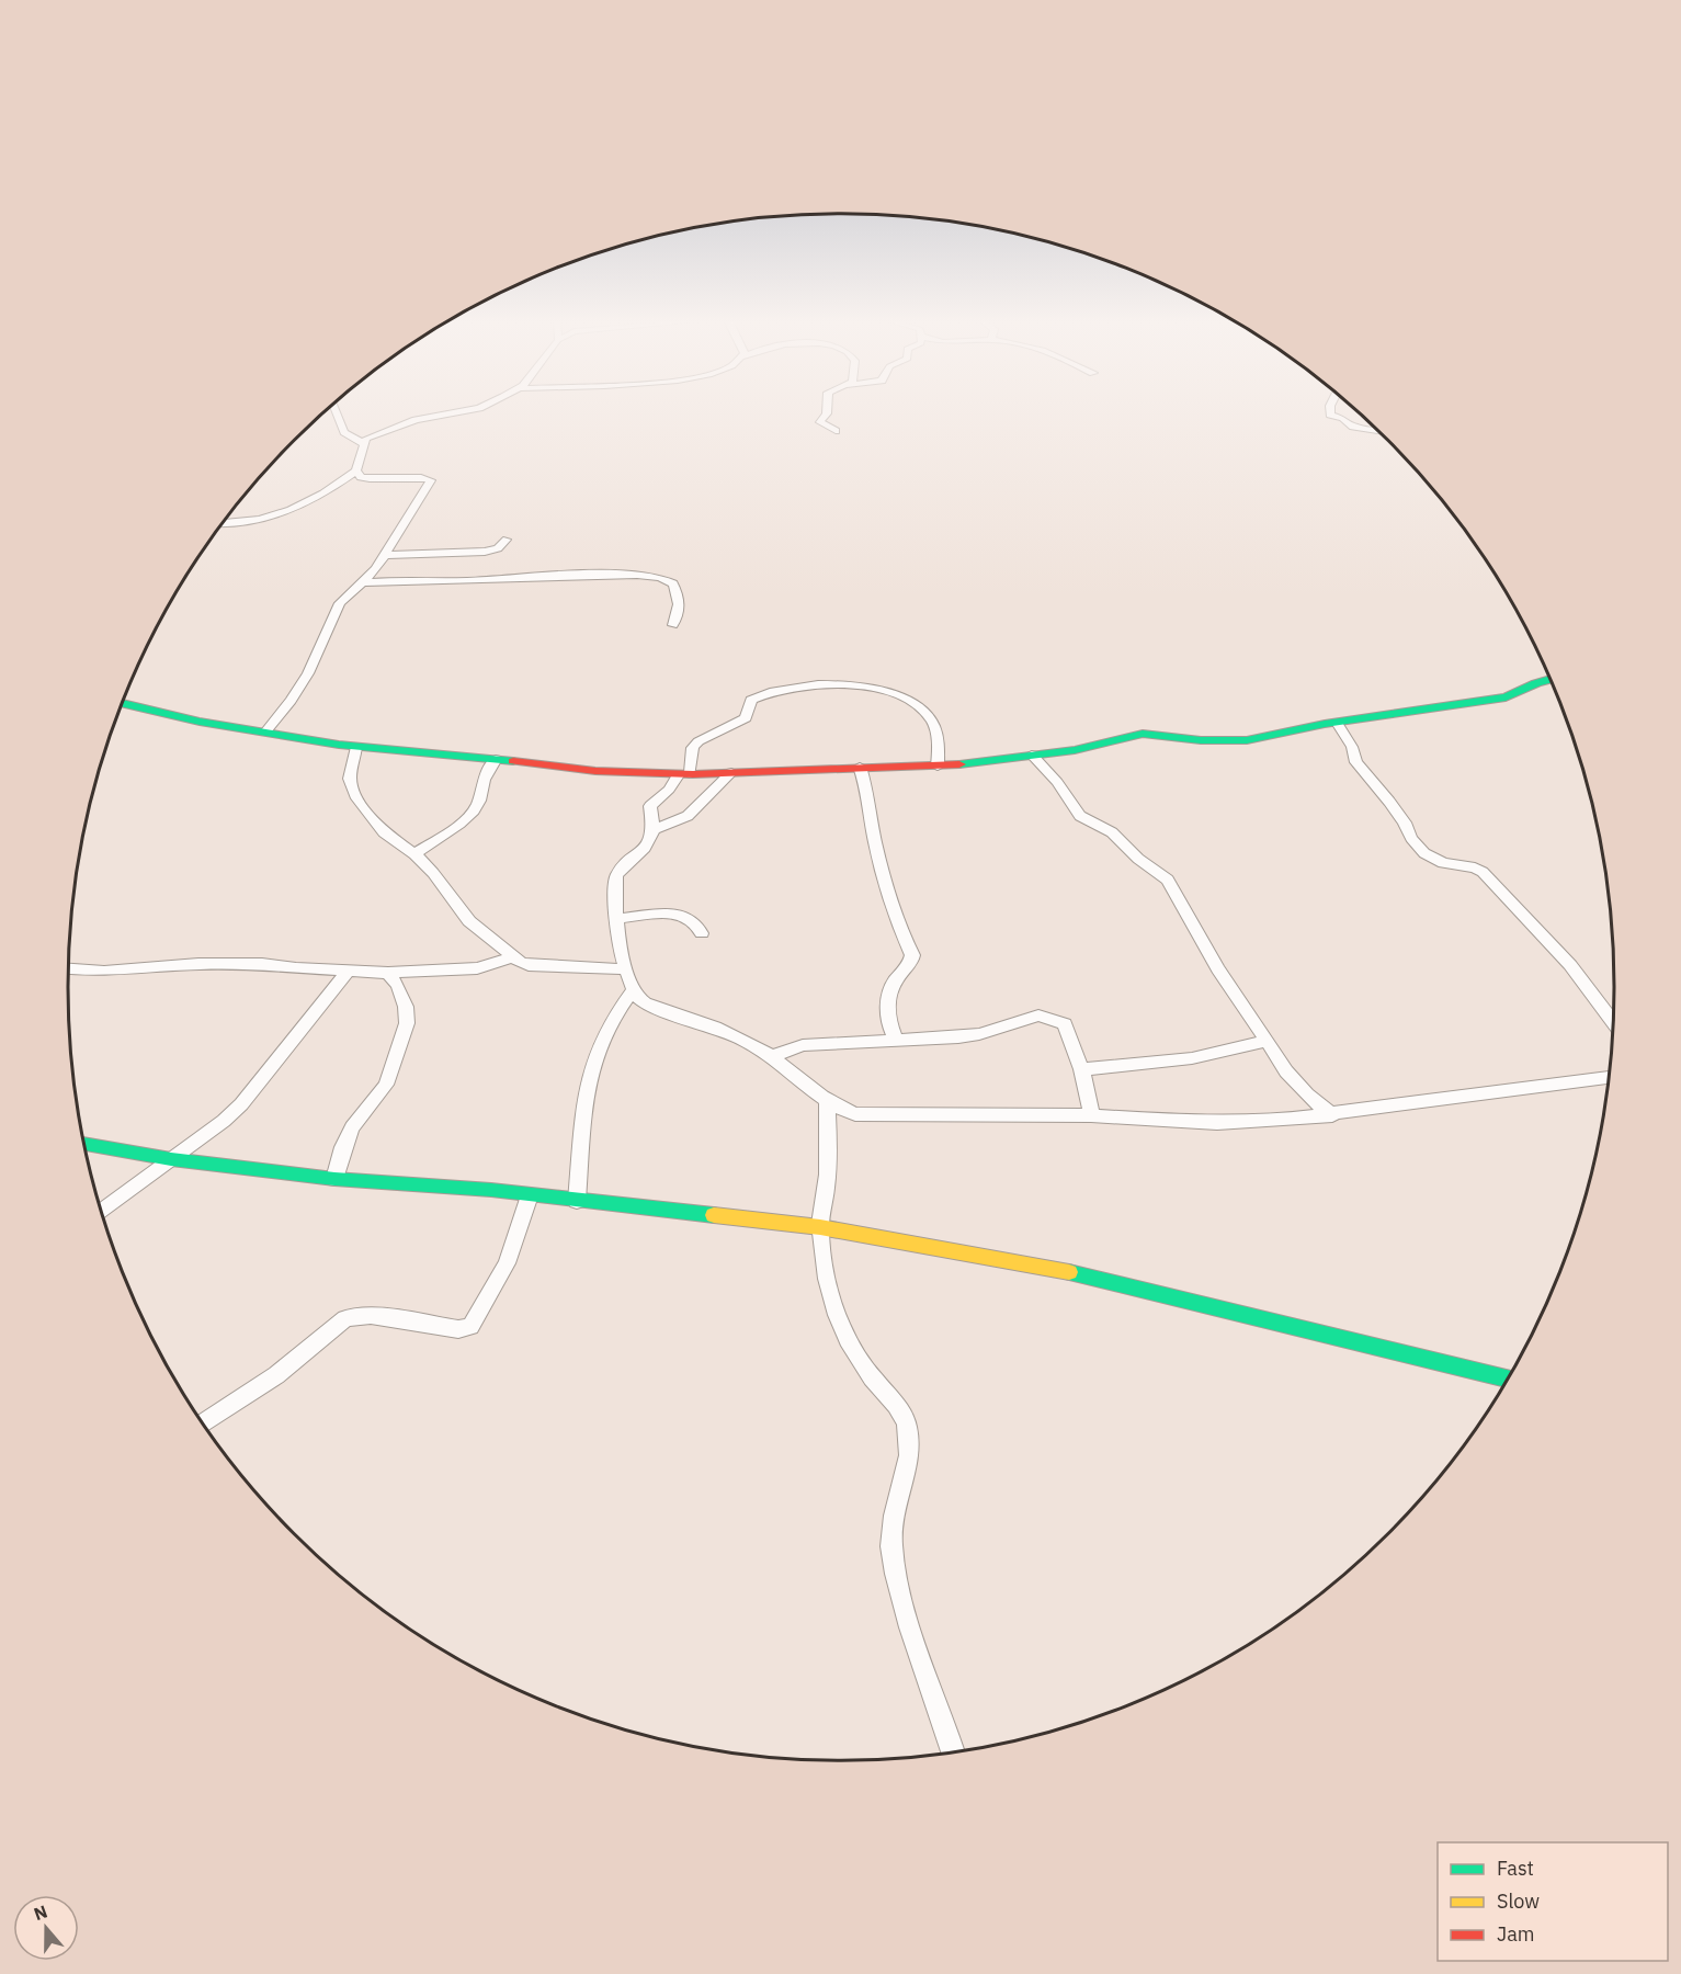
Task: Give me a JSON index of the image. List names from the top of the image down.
{
  "legend": ["Fast", "Slow", "Jam"],
  "north": "top"
}
